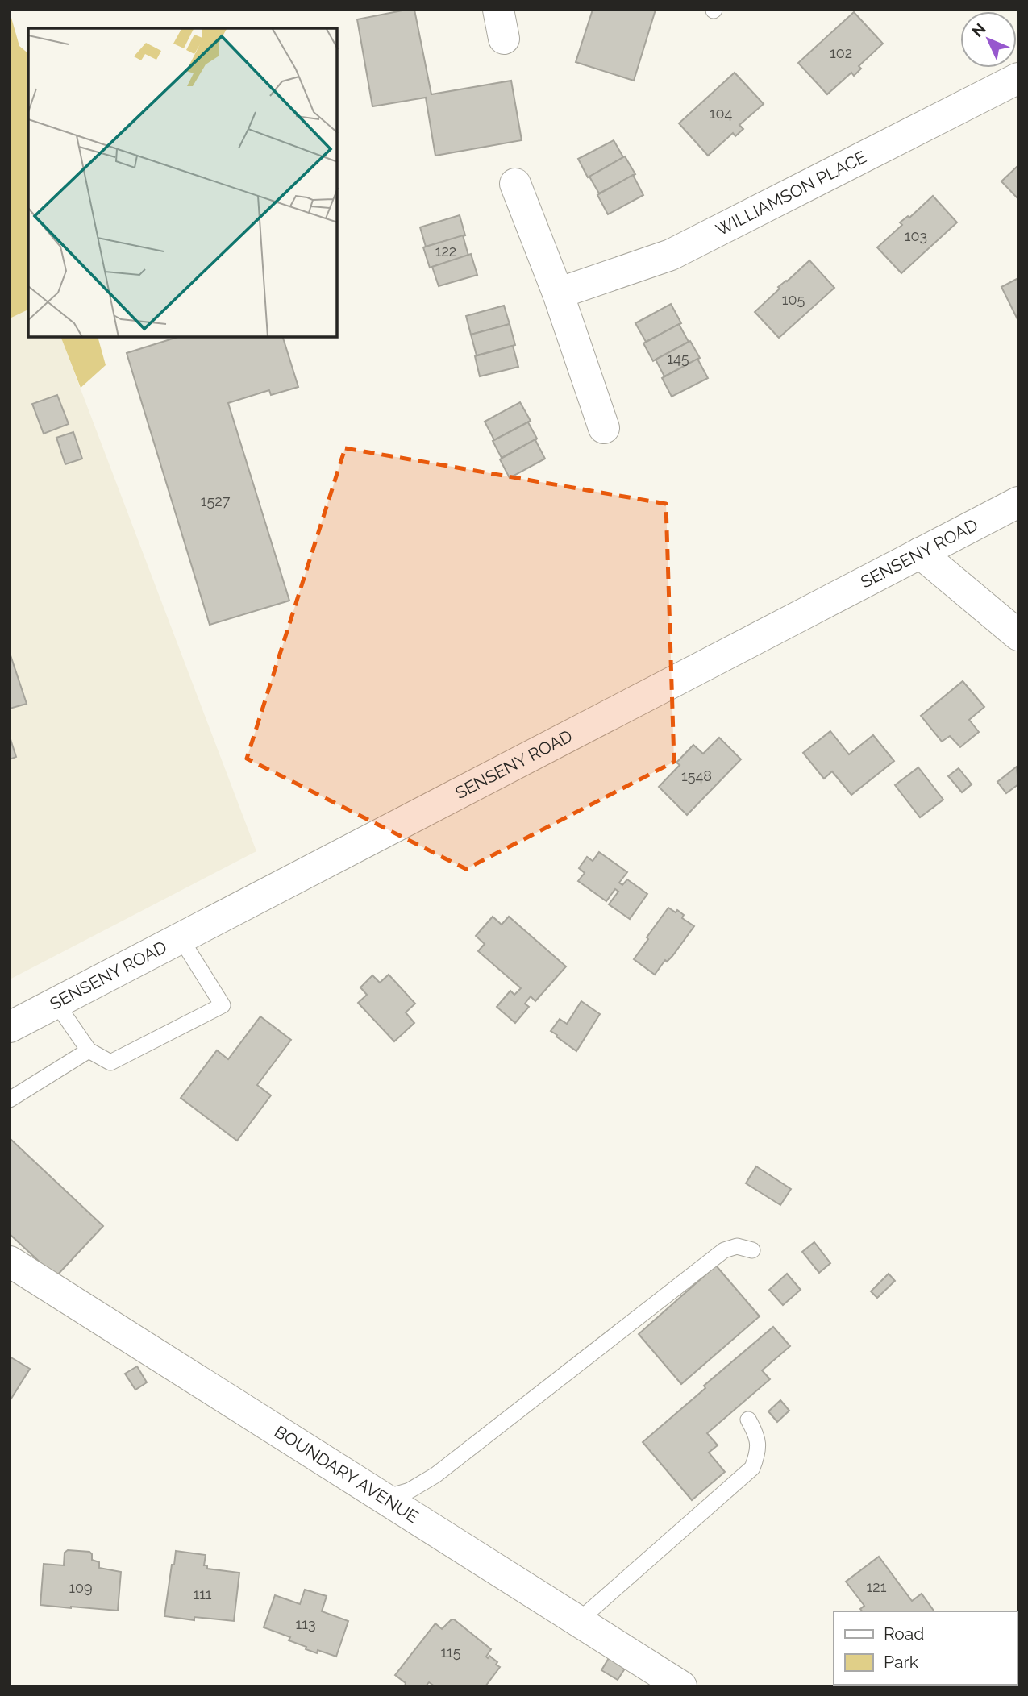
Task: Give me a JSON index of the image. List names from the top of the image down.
{
  "streets": {
    "street": ["WILLIAMSON PLACE", "SENSENY ROAD", "BOUNDARY AVENUE"]
  },
  "house_numbers": [
    "102",
    "104",
    "103",
    "122",
    "105",
    "145",
    "1527",
    "1548",
    "121",
    "109",
    "111",
    "113",
    "115"
  ],
  "legend": ["Road", "Park"],
  "north": "top left"
}
